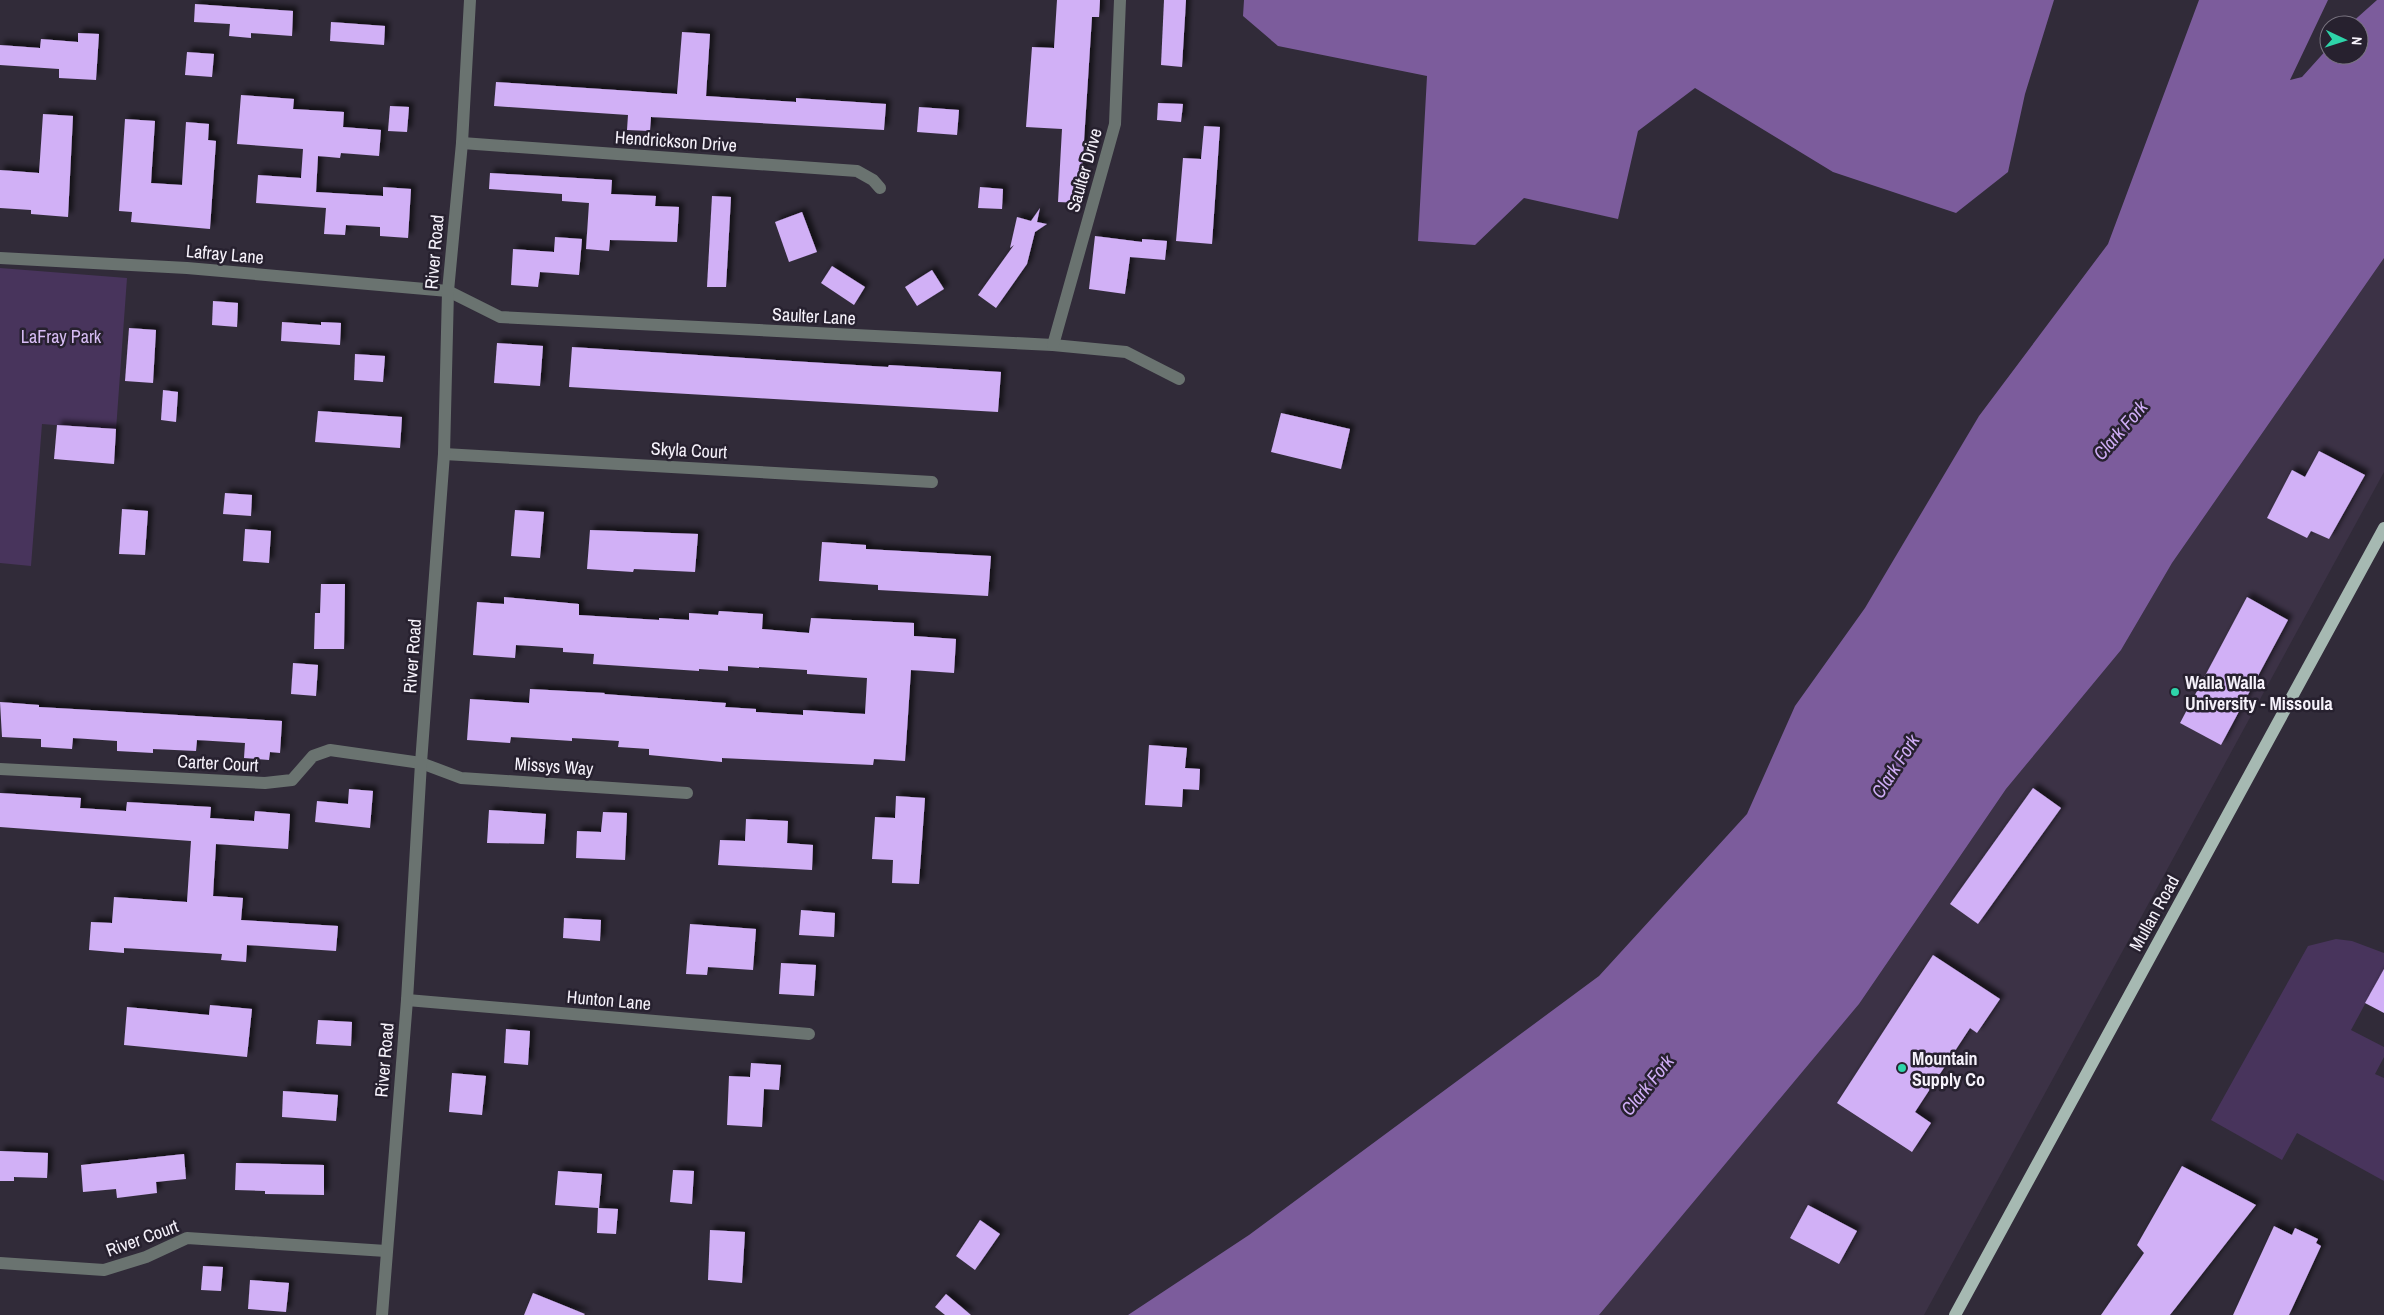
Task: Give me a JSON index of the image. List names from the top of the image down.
{
  "streets": {
    "main road": ["Mullan Road"],
    "street": [
      "Hendrickson Drive",
      "Saulter Drive",
      "River Road",
      "Lafray Lane",
      "Saulter Lane",
      "Skyla Court",
      "Carter Court",
      "Missys Way",
      "Hunton Lane",
      "River Court"
    ]
  },
  "crossings": [
    ["Hendrickson Drive", "River Road"],
    ["Saulter Drive", "Saulter Lane"],
    ["River Road", "Lafray Lane"],
    ["River Road", "Saulter Lane"],
    ["River Road", "Skyla Court"],
    ["River Road", "Carter Court"],
    ["River Road", "Missys Way"],
    ["River Road", "Hunton Lane"],
    ["River Road", "River Court"],
    ["Lafray Lane", "Saulter Lane"],
    ["Carter Court", "Missys Way"]
  ],
  "water": ["Clark Fork"],
  "parks": ["LaFray Park"],
  "places": ["Walla Walla University - Missoula", "Mountain Supply Co"],
  "north": "right"
}
